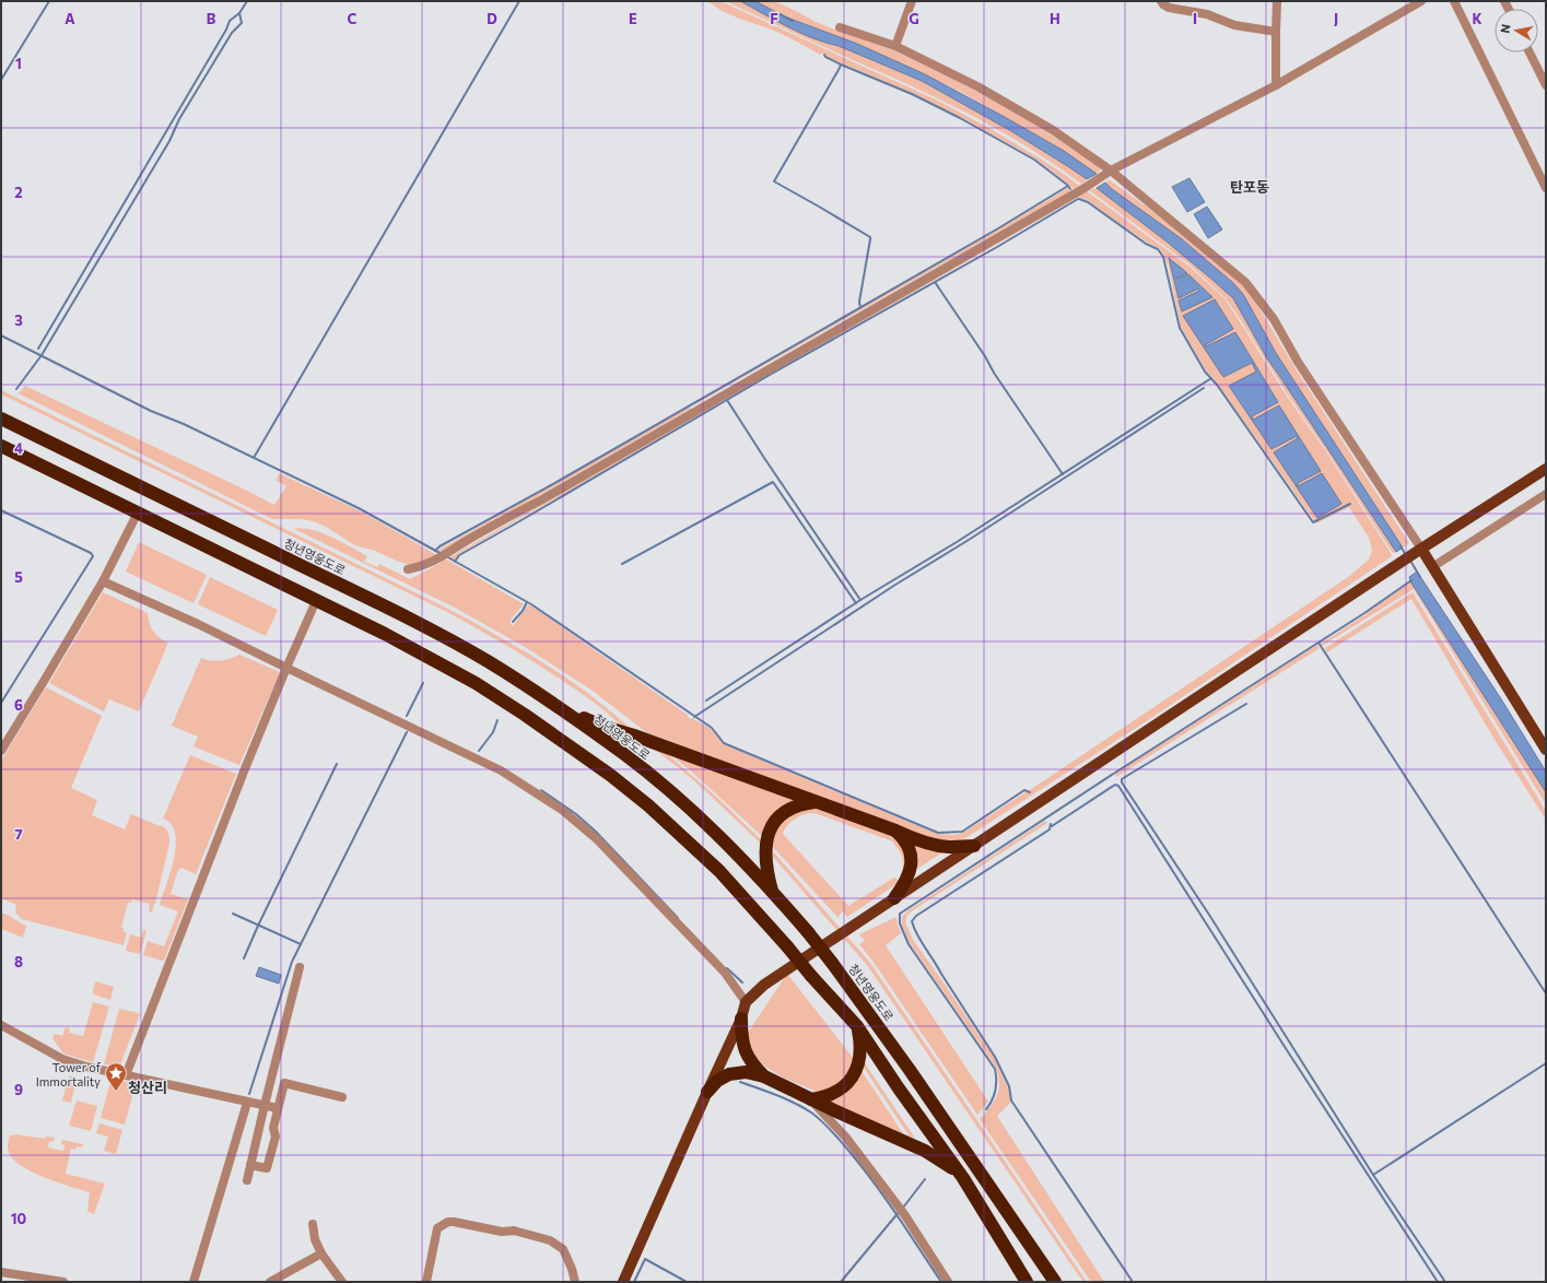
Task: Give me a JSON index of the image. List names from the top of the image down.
{
  "streets": {
    "highway": ["청년영웅도로"]
  },
  "districts": ["탄포동", "청산리"],
  "places": {
    "place": ["Tower of Immortality"]
  },
  "north": "left",
  "grid": {
    "columns": [
      "A",
      "B",
      "C",
      "D",
      "E",
      "F",
      "G",
      "H",
      "I",
      "J",
      "K"
    ],
    "rows": [
      "1",
      "2",
      "3",
      "4",
      "5",
      "6",
      "7",
      "8",
      "9",
      "10"
    ]
  }
}
